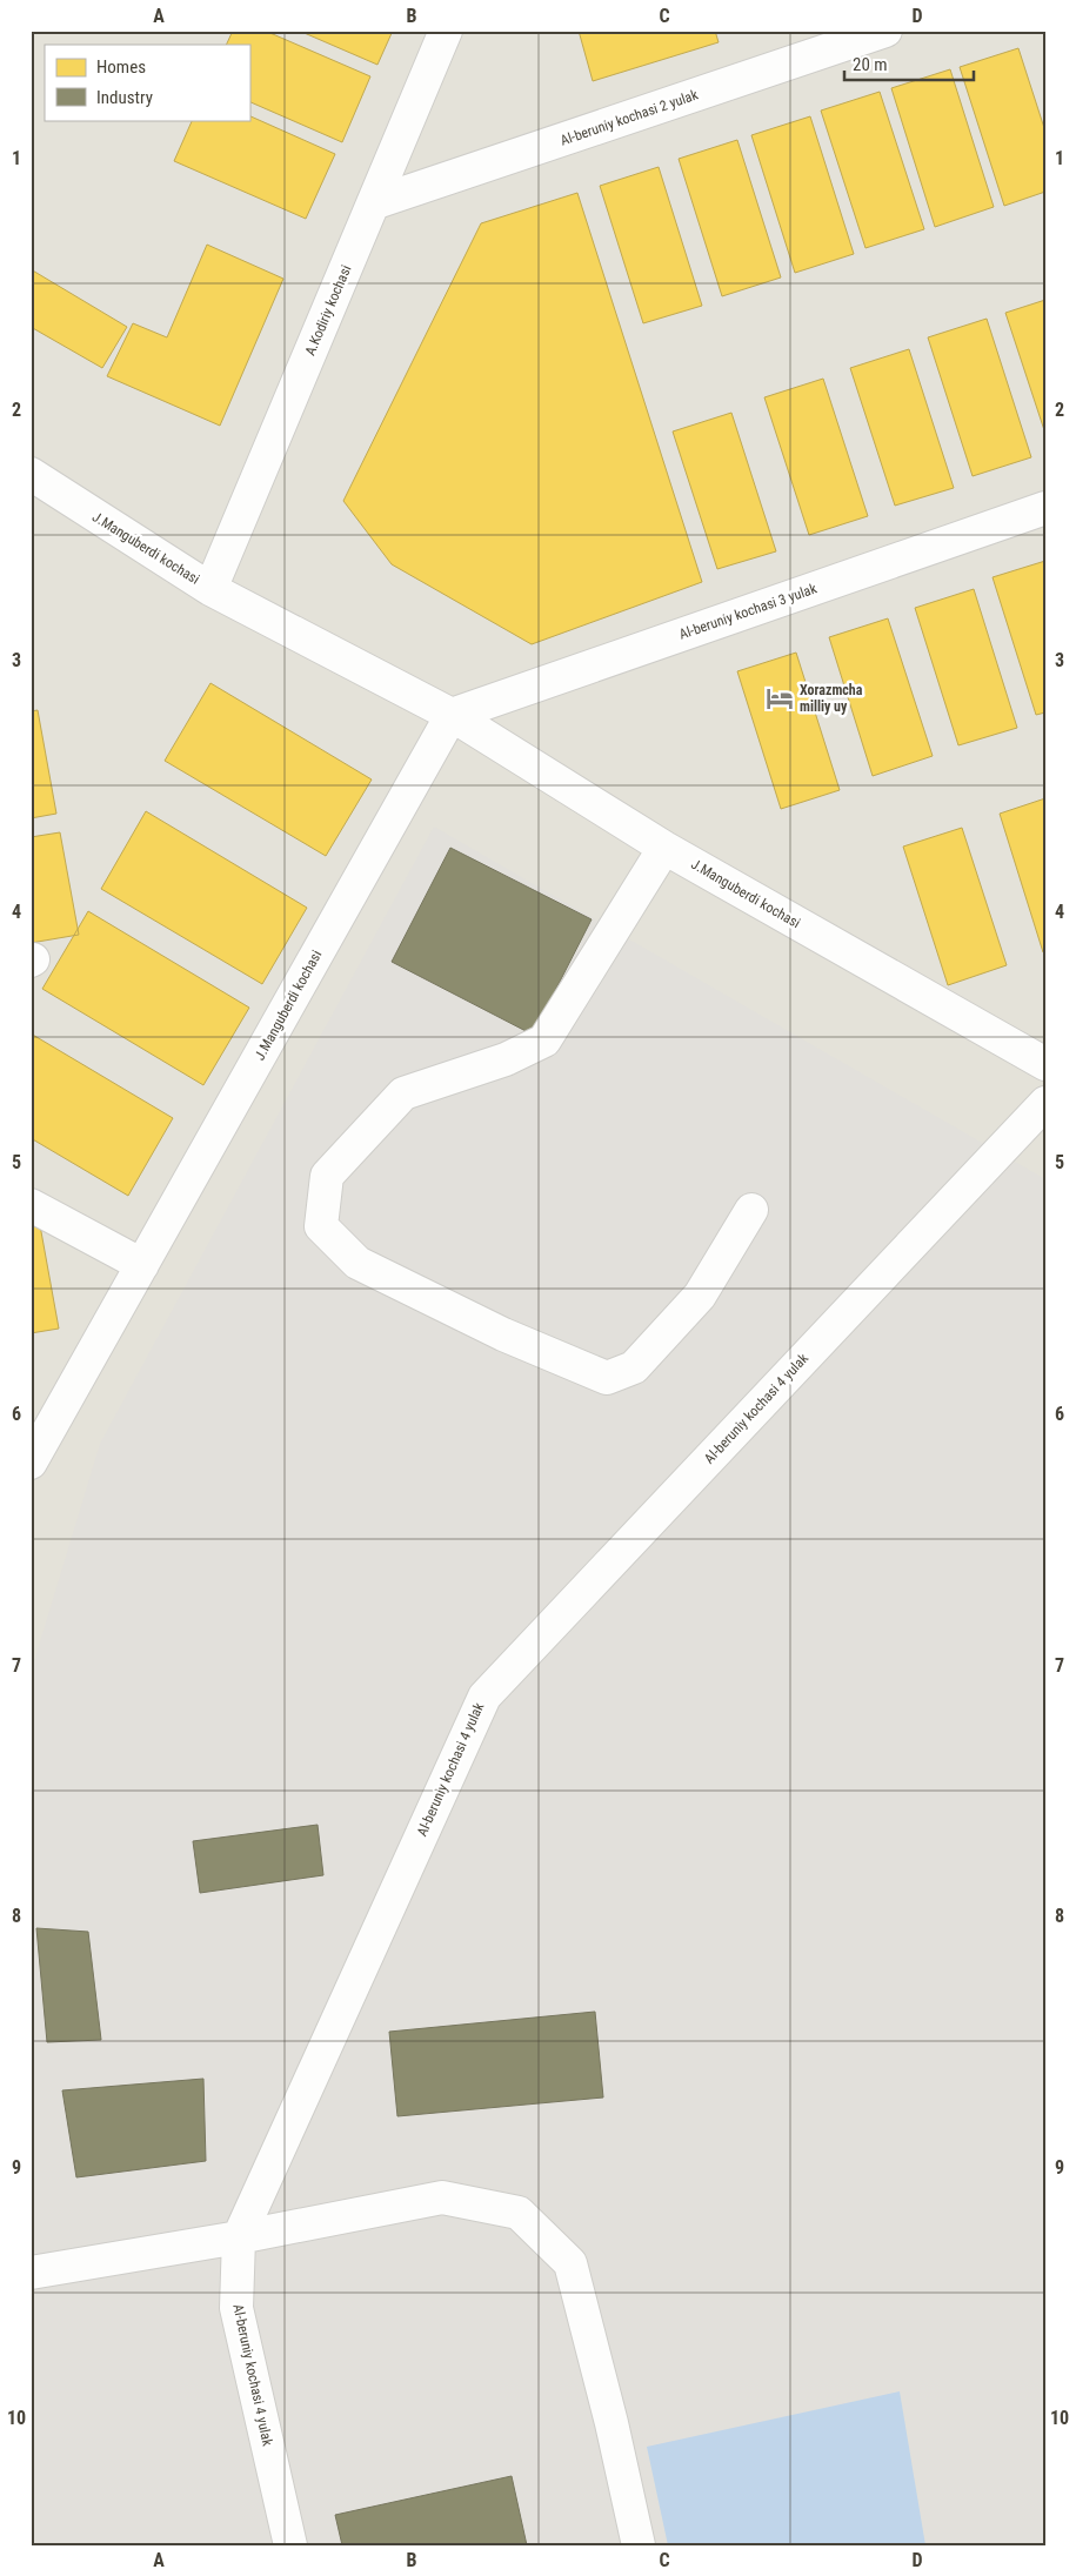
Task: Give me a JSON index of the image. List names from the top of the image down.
{
  "streets": {
    "street": [
      "Al-beruniy kochasi 2 yulak",
      "A.Kodiriy kochasi",
      "J.Manguberdi kochasi",
      "Al-beruniy kochasi 3 yulak",
      "Al-beruniy kochasi 4 yulak"
    ]
  },
  "crossings": [
    ["Al-beruniy kochasi 2 yulak", "A.Kodiriy kochasi"],
    ["A.Kodiriy kochasi", "J.Manguberdi kochasi"],
    ["J.Manguberdi kochasi", "Al-beruniy kochasi 3 yulak"]
  ],
  "places": {
    "hotel": ["Xorazmcha milliy uy"]
  },
  "legend": ["Homes", "Industry"],
  "scale_bar": "20 m",
  "grid": {
    "columns": [
      "A",
      "B",
      "C",
      "D"
    ],
    "rows": [
      "1",
      "2",
      "3",
      "4",
      "5",
      "6",
      "7",
      "8",
      "9",
      "10"
    ]
  }
}
